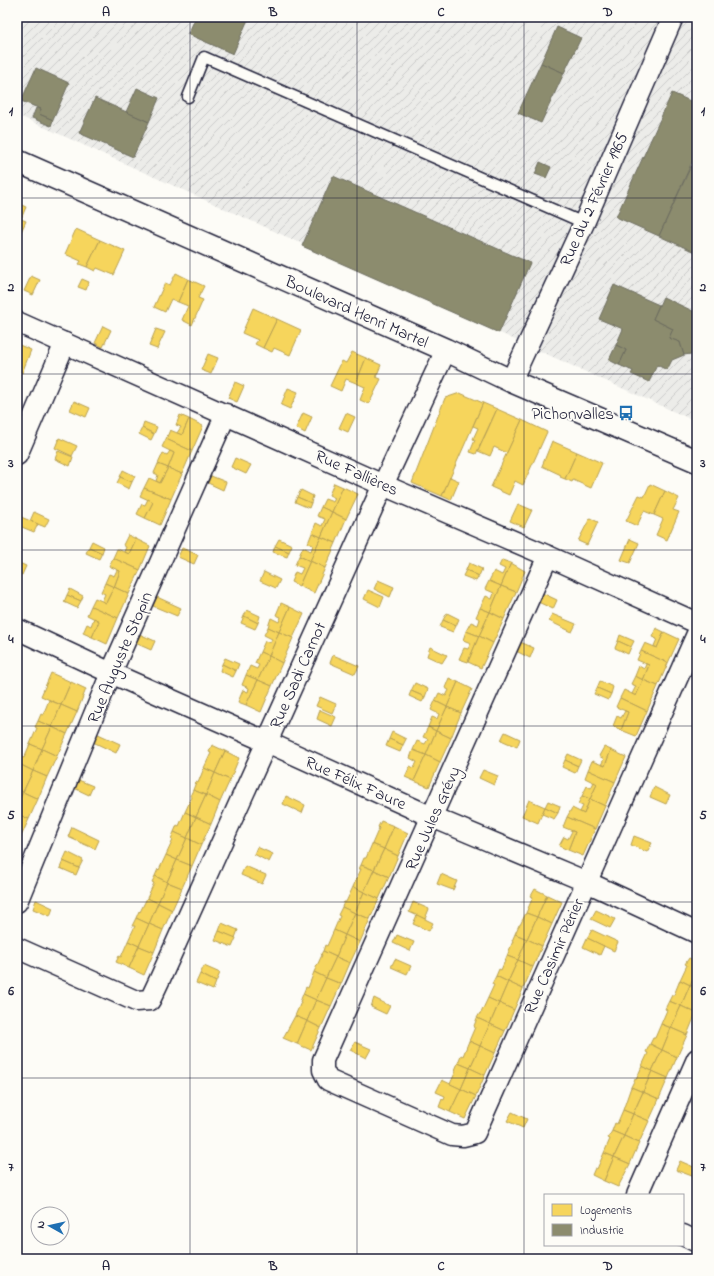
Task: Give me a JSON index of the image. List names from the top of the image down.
{
  "streets": {
    "street": [
      "Rue du 2 Février 1965",
      "Boulevard Henri Martel",
      "Rue Fallières",
      "Rue Auguste Stopin",
      "Rue Sadi Carnot",
      "Rue Félix Faure",
      "Rue Jules Grévy",
      "Rue Casimir Périer"
    ]
  },
  "crossings": [
    ["Rue du 2 Février 1965", "Boulevard Henri Martel"],
    ["Boulevard Henri Martel", "Rue Sadi Carnot"],
    ["Rue Fallières", "Rue Auguste Stopin"],
    ["Rue Fallières", "Rue Sadi Carnot"],
    ["Rue Fallières", "Rue Jules Grévy"],
    ["Rue Auguste Stopin", "Rue Félix Faure"],
    ["Rue Sadi Carnot", "Rue Félix Faure"],
    ["Rue Félix Faure", "Rue Jules Grévy"],
    ["Rue Félix Faure", "Rue Casimir Périer"],
    ["Rue Jules Grévy", "Rue Casimir Périer"]
  ],
  "places": {
    "bus stop": ["Pichonvalles"]
  },
  "legend": ["Logements", "Industrie"],
  "north": "left",
  "grid": {
    "columns": [
      "A",
      "B",
      "C",
      "D"
    ],
    "rows": [
      "1",
      "2",
      "3",
      "4",
      "5",
      "6",
      "7"
    ]
  }
}
